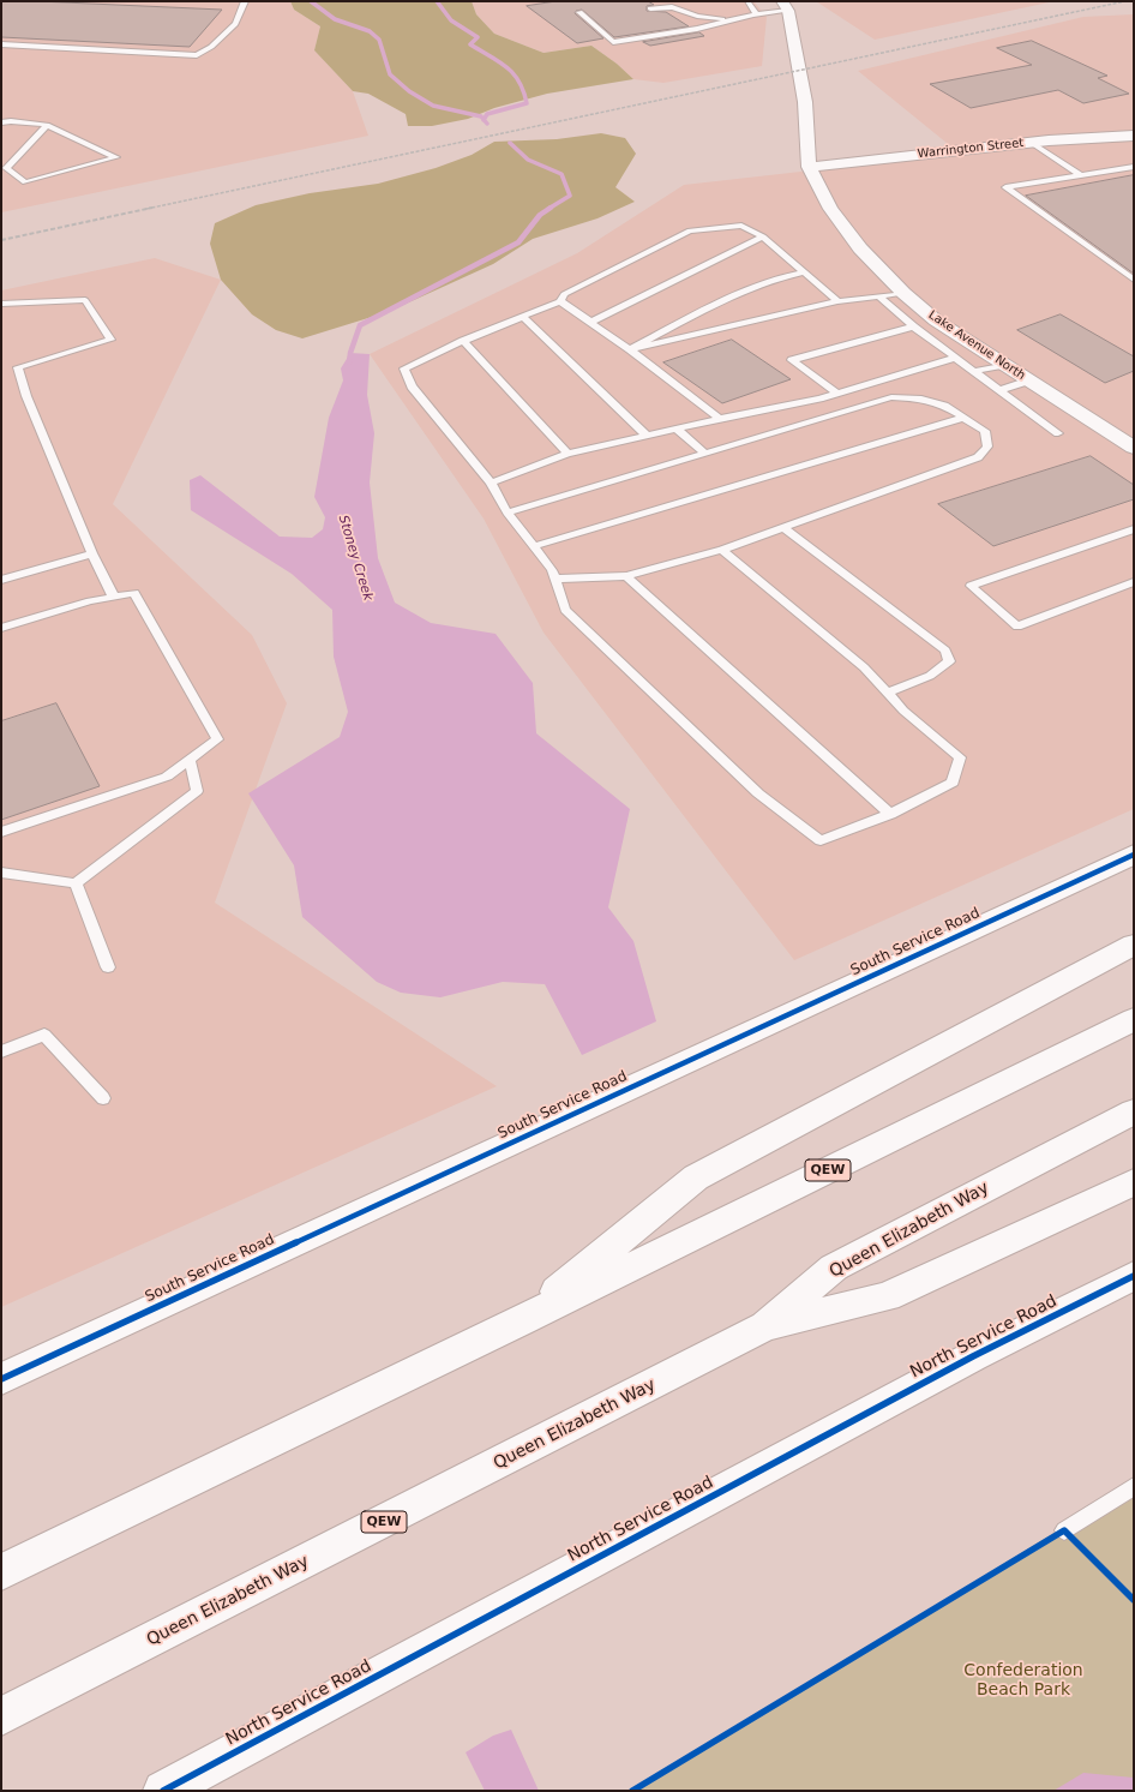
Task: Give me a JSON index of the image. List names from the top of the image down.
{
  "streets": {
    "main road": [
      "Warrington Street",
      "Lake Avenue North",
      "South Service Road",
      "QEW",
      "Queen Elizabeth Way",
      "North Service Road"
    ]
  },
  "crossings": [
    ["Warrington Street", "Lake Avenue North"]
  ],
  "water": ["Stoney Creek"],
  "parks": ["Confederation Beach Park"]
}
